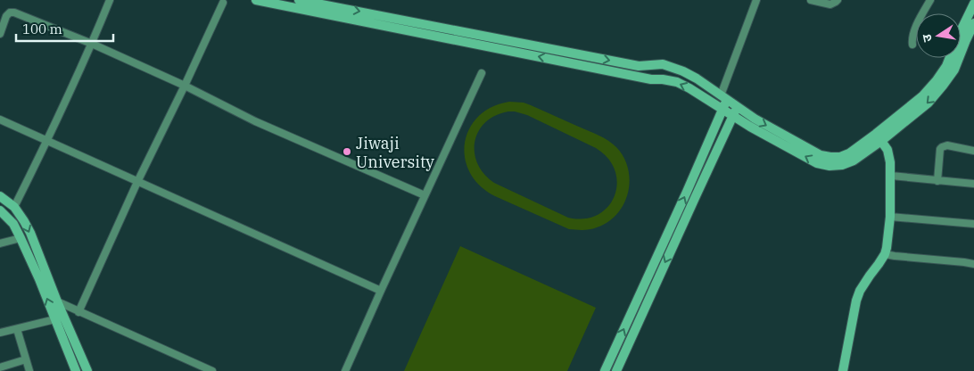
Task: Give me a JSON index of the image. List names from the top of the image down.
{
  "places": ["Jiwaji University"],
  "scale_bar": "100 m",
  "north": "left"
}
